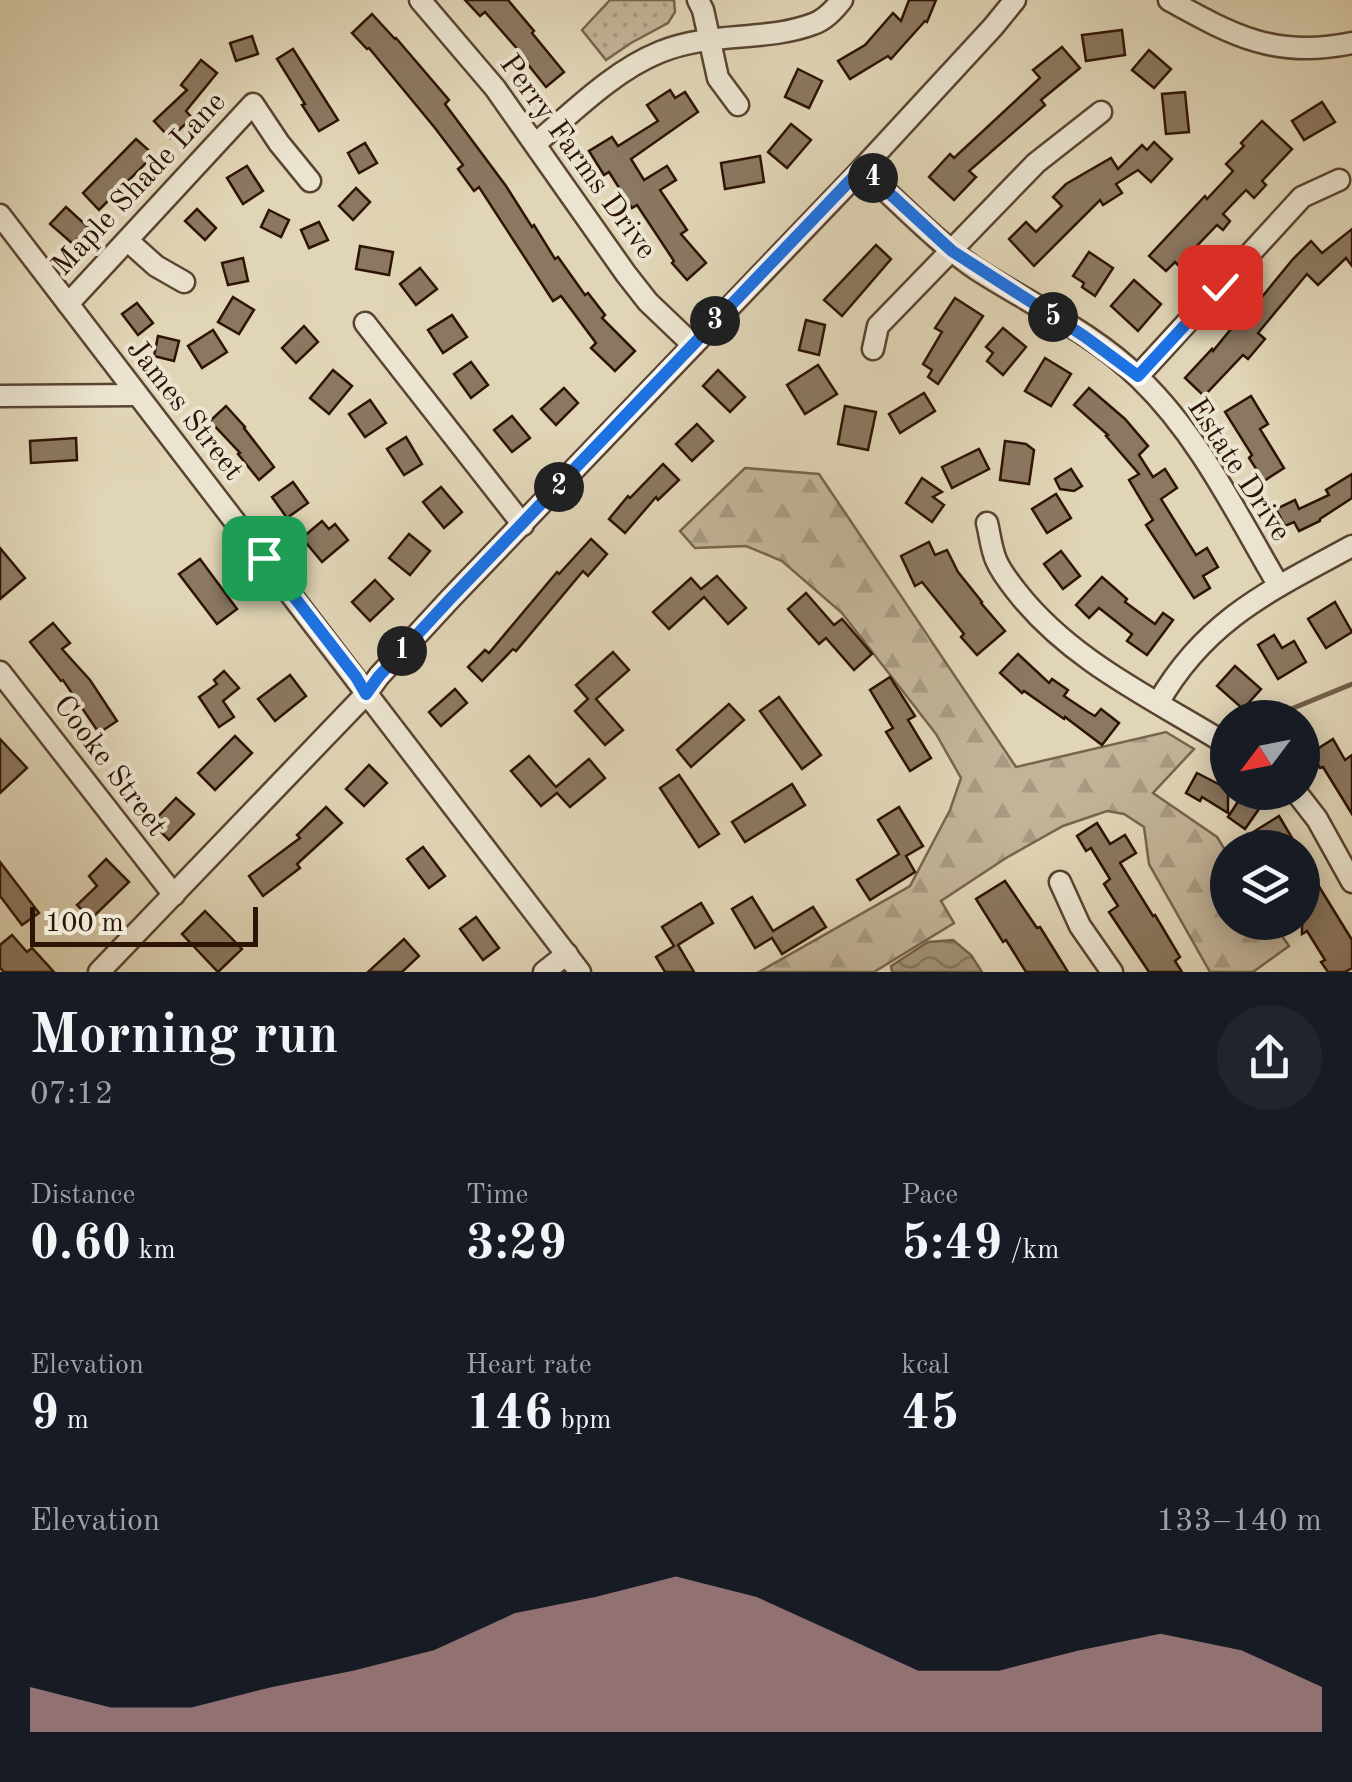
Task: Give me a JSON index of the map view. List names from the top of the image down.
{
  "streets": {
    "street": [
      "Perry Farms Drive",
      "Maple Shade Lane",
      "James Street",
      "Estate Drive",
      "Cooke Street"
    ]
  },
  "crossings": [
    ["Maple Shade Lane", "James Street"]
  ],
  "scale_bar": "100 m",
  "north": "bottom left",
  "page": {
    "pins": [
      "4",
      "5",
      "3",
      "2",
      "1"
    ],
    "scale": "100 m",
    "heading": ["Morning run", "07:12"],
    "stats": [
      ["Distance", "0.60 km"],
      ["Time", "3:29"],
      ["Pace", "5:49 /km"],
      ["Elevation", "9 m"],
      ["Heart rate", "146 bpm"],
      ["kcal", "45"]
    ],
    "chart": ["Elevation", "133–140 m"]
  }
}
